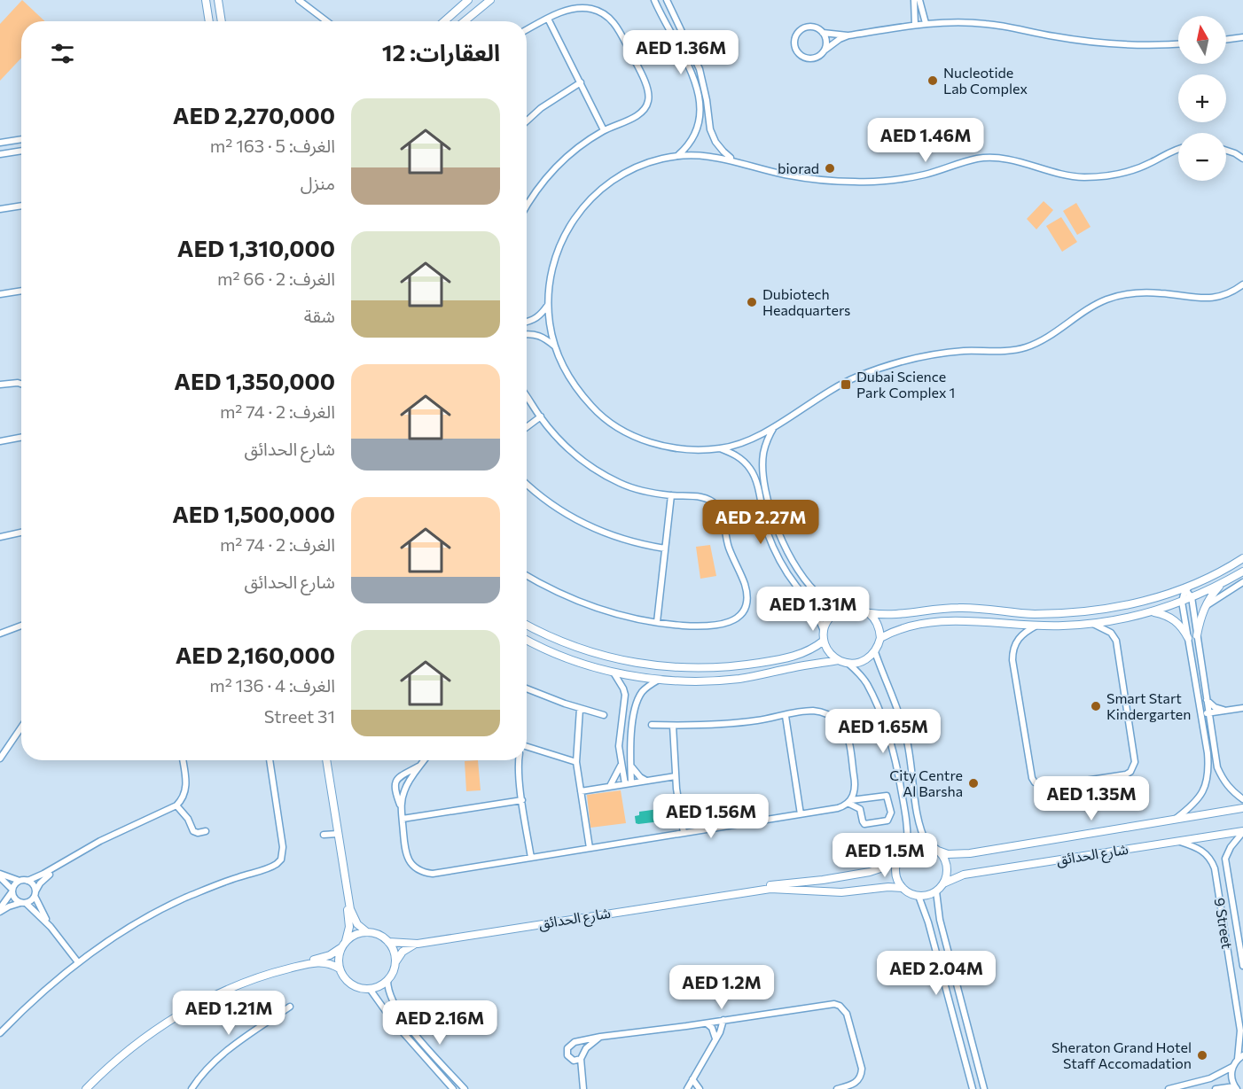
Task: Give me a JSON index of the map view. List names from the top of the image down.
{
  "streets": {
    "street": ["شارع الحدائق", "9 Street"]
  },
  "crossings": [
    ["شارع الحدائق", "9 Street"]
  ],
  "places": {
    "other": [
      "Nucleotide Lab Complex",
      "biorad",
      "Dubiotech Headquarters",
      "Smart Start Kindergarten",
      "City Centre Al Barsha",
      "Sheraton Grand Hotel Staff Accomadation"
    ],
    "transit": ["Dubai Science Park Complex 1"]
  },
  "north": "top",
  "page": {
    "map_buttons": ["+", "−"],
    "heading": "العقارات: 12",
    "price": [
      "AED 1.36M",
      "AED 1.46M",
      "AED 2.27M",
      "AED 1.31M",
      "AED 1.65M",
      "AED 1.35M",
      "AED 1.56M",
      "AED 1.5M",
      "AED 2.04M",
      "AED 1.2M",
      "AED 1.21M",
      "AED 2.16M"
    ],
    "list": [
      {
        "name": "AED 2,270,000",
        "note": "الغرف: 5 · 163 m² · منزل"
      },
      {
        "name": "AED 1,310,000",
        "note": "الغرف: 2 · 66 m² · شقة"
      },
      {
        "name": "AED 1,350,000",
        "note": "الغرف: 2 · 74 m² · شارع الحدائق"
      },
      {
        "name": "AED 1,500,000",
        "note": "الغرف: 2 · 74 m² · شارع الحدائق"
      },
      {
        "name": "AED 2,160,000",
        "note": "الغرف: 4 · 136 m² · 31 Street"
      }
    ]
  }
}
